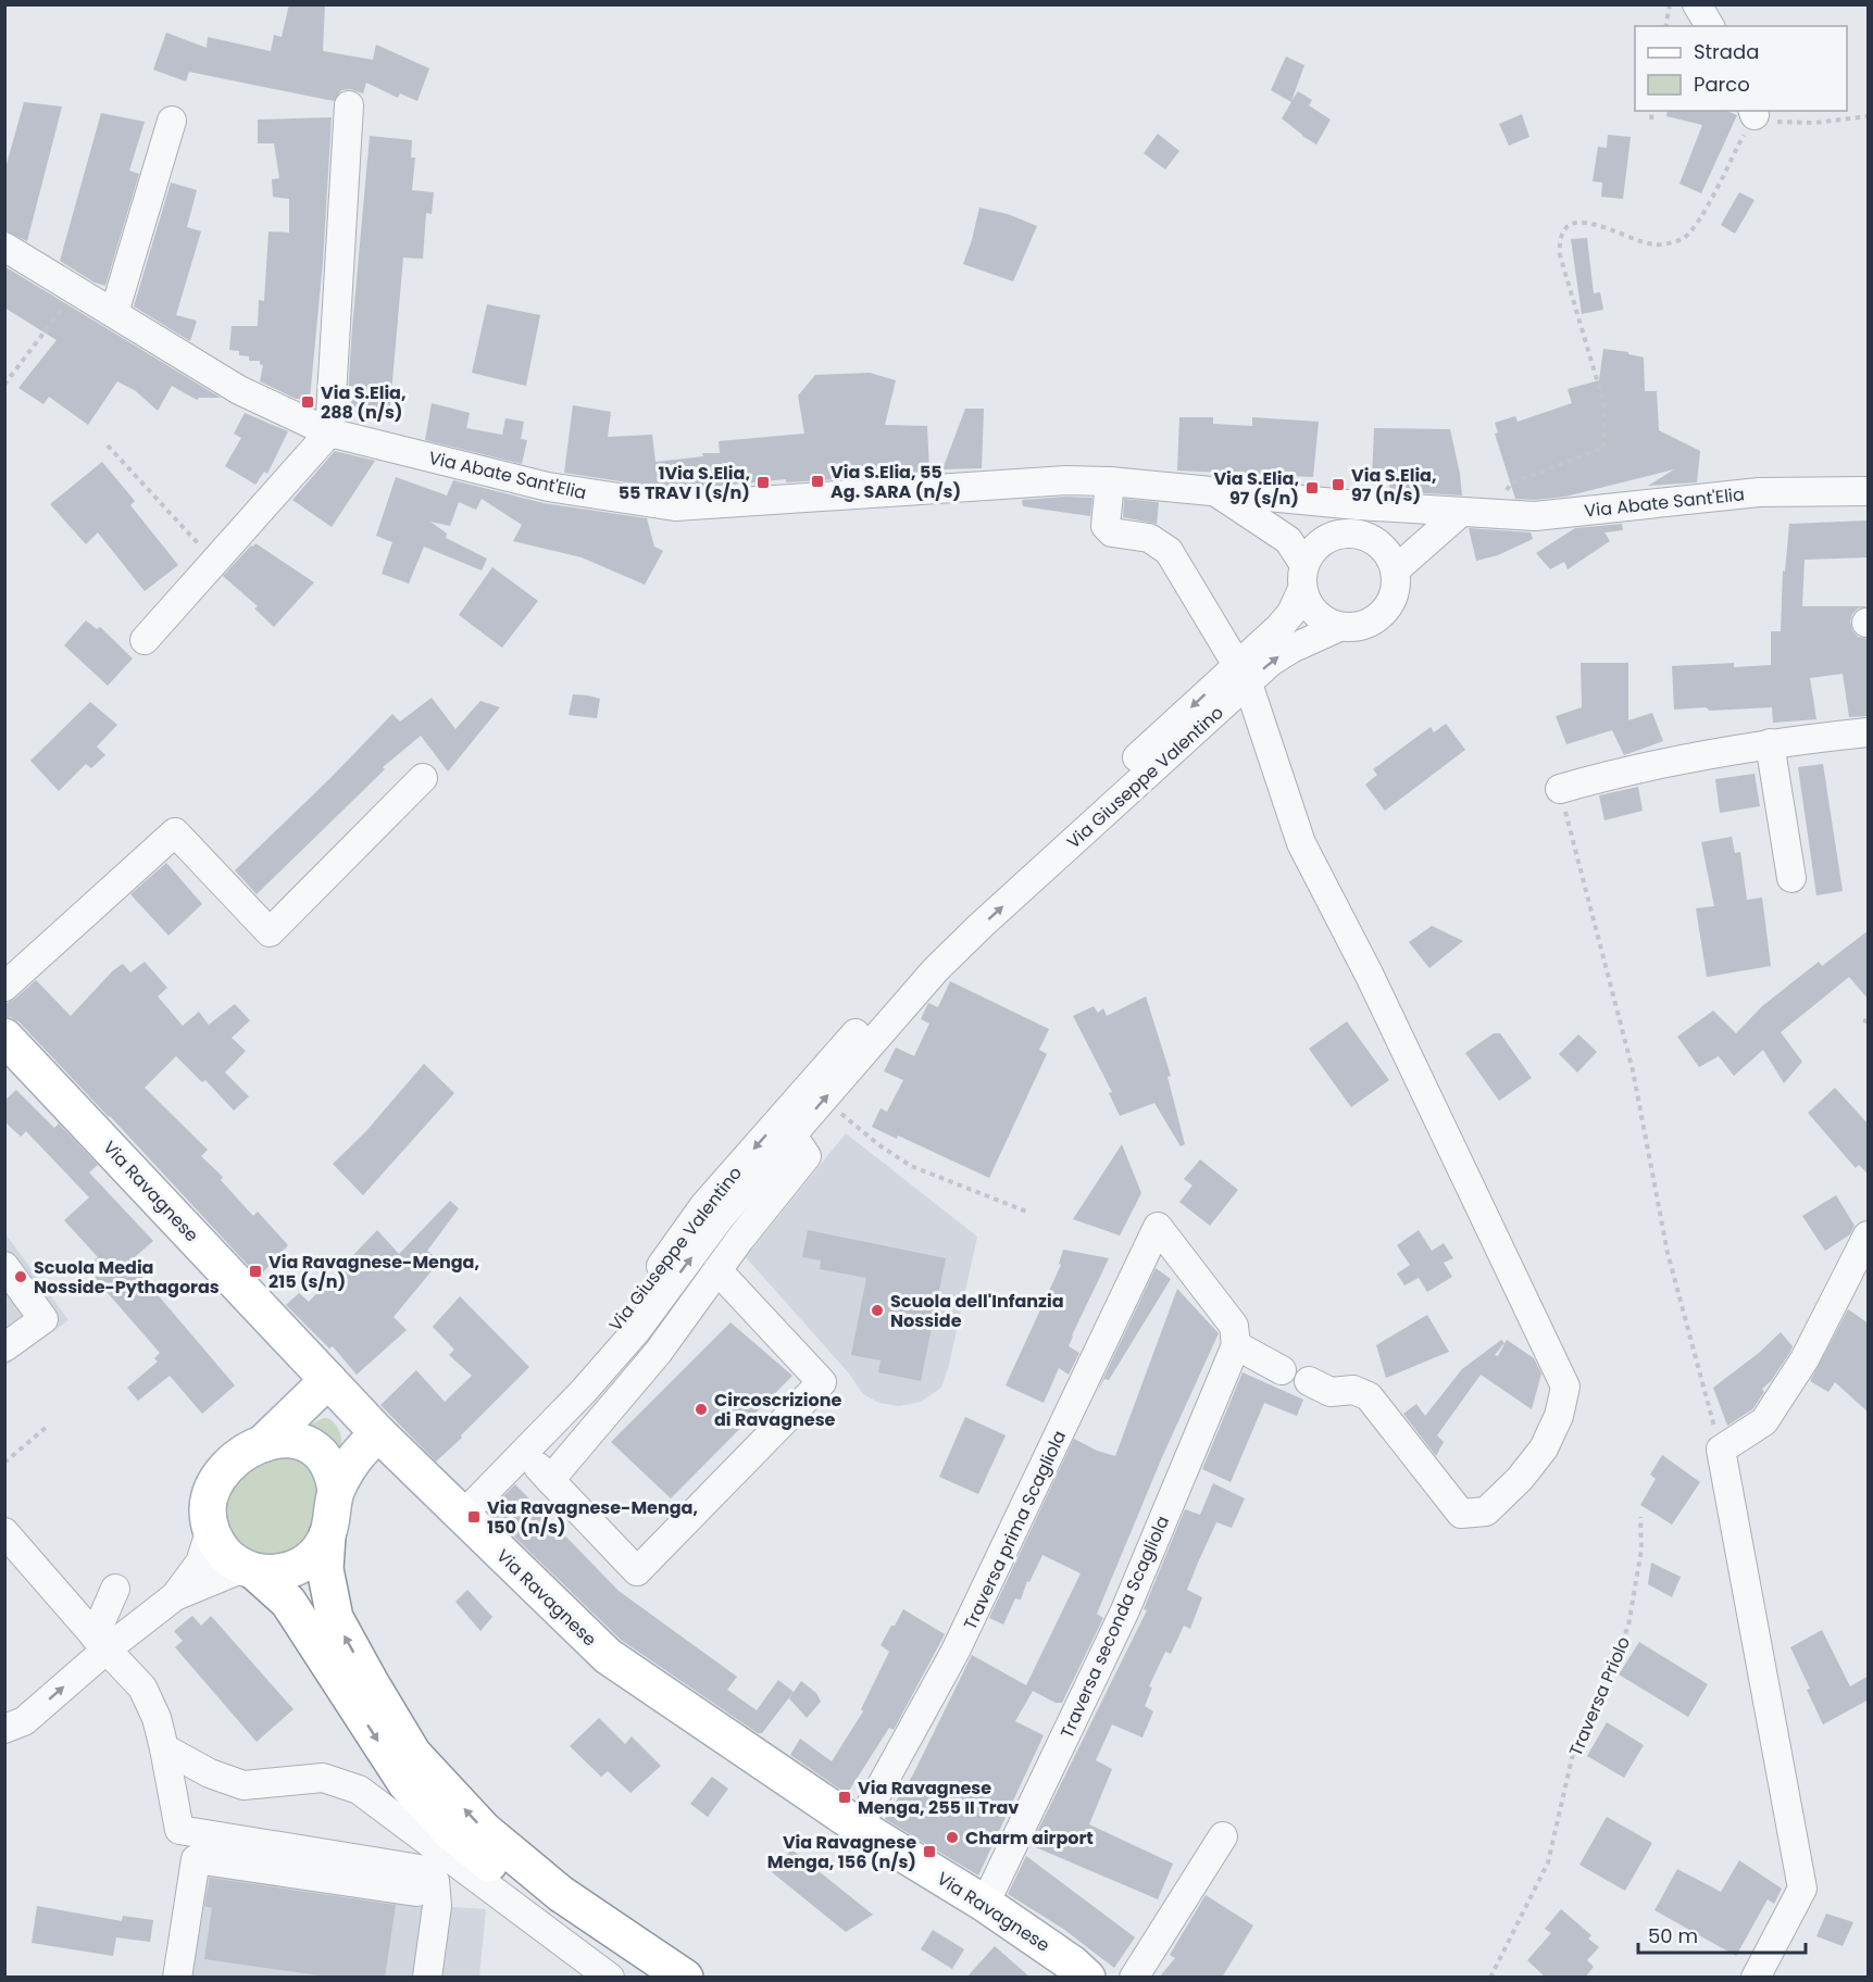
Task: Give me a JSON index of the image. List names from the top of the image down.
{
  "streets": {
    "main road": ["Via Ravagnese"],
    "street": [
      "Via Abate Sant'Elia",
      "Via Giuseppe Valentino",
      "Traversa prima Scagliola",
      "Traversa seconda Scagliola"
    ],
    "path": ["Traversa Priolo"]
  },
  "crossings": [
    ["Via Abate Sant'Elia", "Via Giuseppe Valentino"],
    ["Via Giuseppe Valentino", "Via Ravagnese"],
    ["Via Ravagnese", "Traversa prima Scagliola"],
    ["Via Ravagnese", "Traversa seconda Scagliola"],
    ["Traversa prima Scagliola", "Traversa seconda Scagliola"]
  ],
  "places": {
    "transit": [
      "Via S.Elia, 288 (n/s)",
      "Via S.Elia, 55 Ag. SARA (n/s)",
      "1Via S.Elia, 55 TRAV I (s/n)",
      "Via S.Elia, 97 (n/s)",
      "Via S.Elia, 97 (s/n)",
      "Via Ravagnese-Menga, 215 (s/n)",
      "Via Ravagnese-Menga, 150 (n/s)",
      "Via Ravagnese Menga, 255 II Trav",
      "Via Ravagnese Menga, 156 (n/s)"
    ],
    "other": [
      "Scuola Media Nosside-Pythagoras",
      "Scuola dell'Infanzia Nosside",
      "Circoscrizione di Ravagnese",
      "Charm airport"
    ]
  },
  "legend": ["Strada", "Parco"],
  "scale_bar": "50 m"
}
